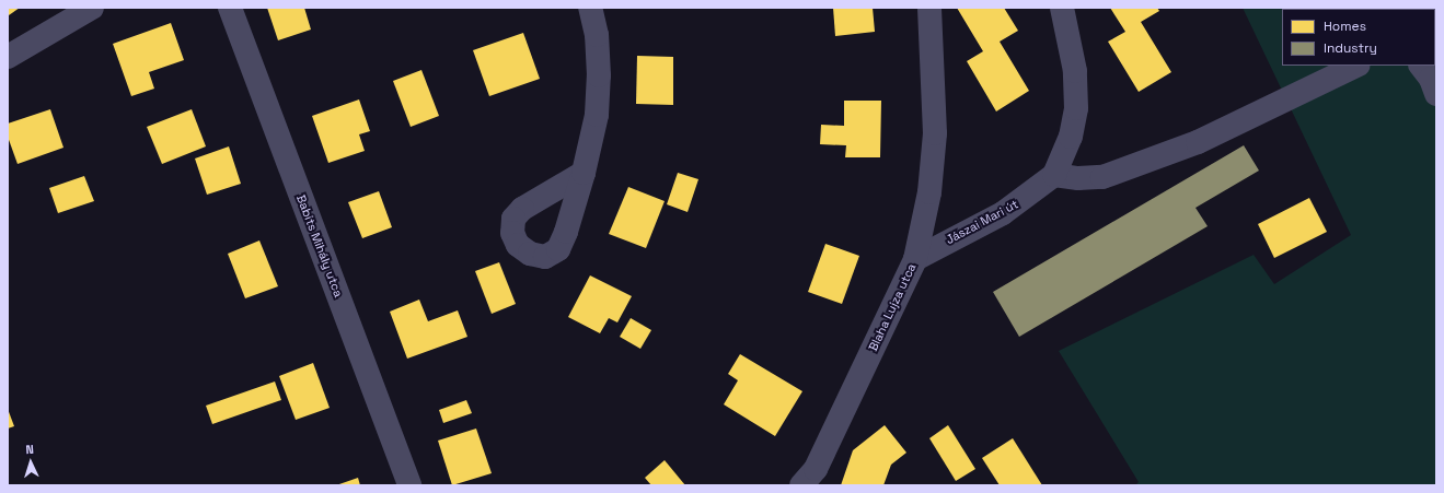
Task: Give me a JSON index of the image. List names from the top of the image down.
{
  "streets": {
    "street": ["Jászai Mari út", "Babits Mihály utca", "Blaha Lujza utca"]
  },
  "crossings": [
    ["Jászai Mari út", "Blaha Lujza utca"]
  ],
  "legend": ["Homes", "Industry"],
  "north": "top"
}
